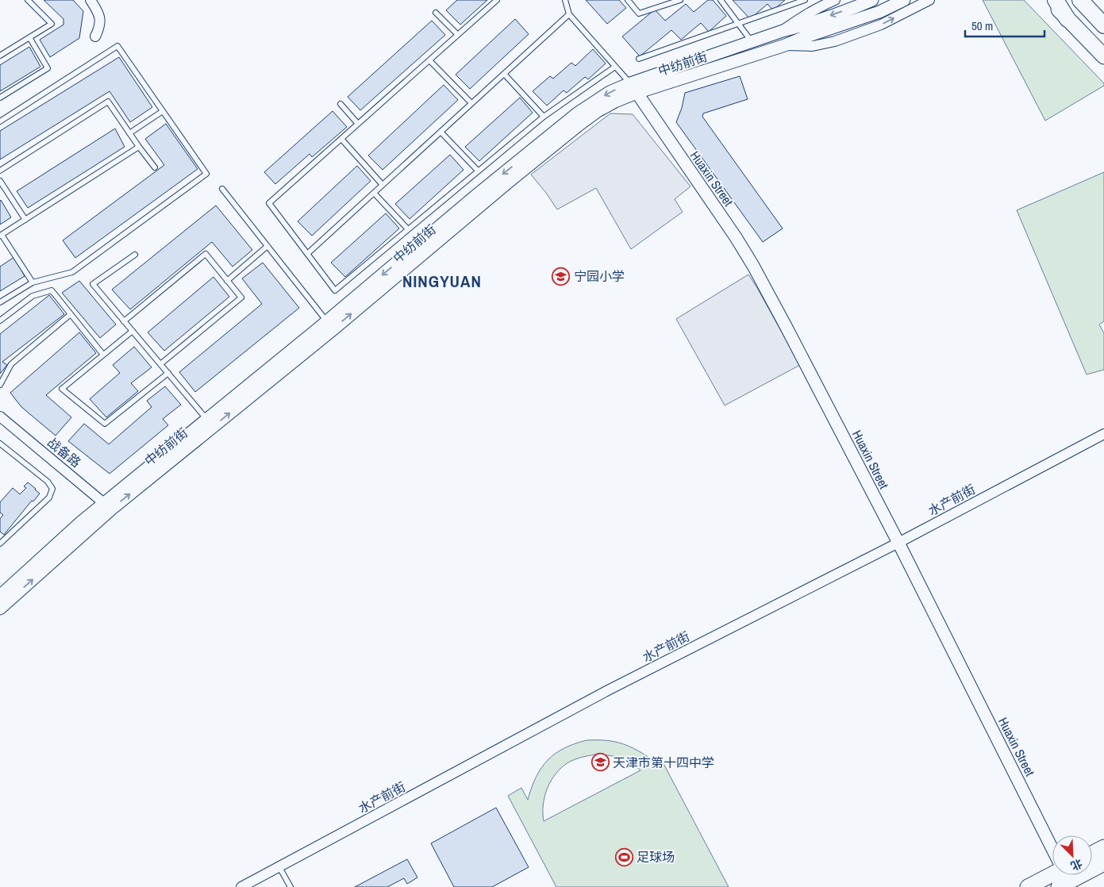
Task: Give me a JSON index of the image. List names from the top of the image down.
{
  "streets": {
    "street": [
      "中纺前街",
      "Huaxin Street",
      "战备路",
      "水产前街"
    ]
  },
  "crossings": [
    ["中纺前街", "Huaxin Street"],
    ["中纺前街", "战备路"],
    ["Huaxin Street", "水产前街"]
  ],
  "districts": ["NINGYUAN"],
  "places": {
    "school or university": ["宁园小学", "天津市第十四中学"],
    "sports": ["足球场"]
  },
  "scale_bar": "50 m",
  "north": "bottom right"
}
